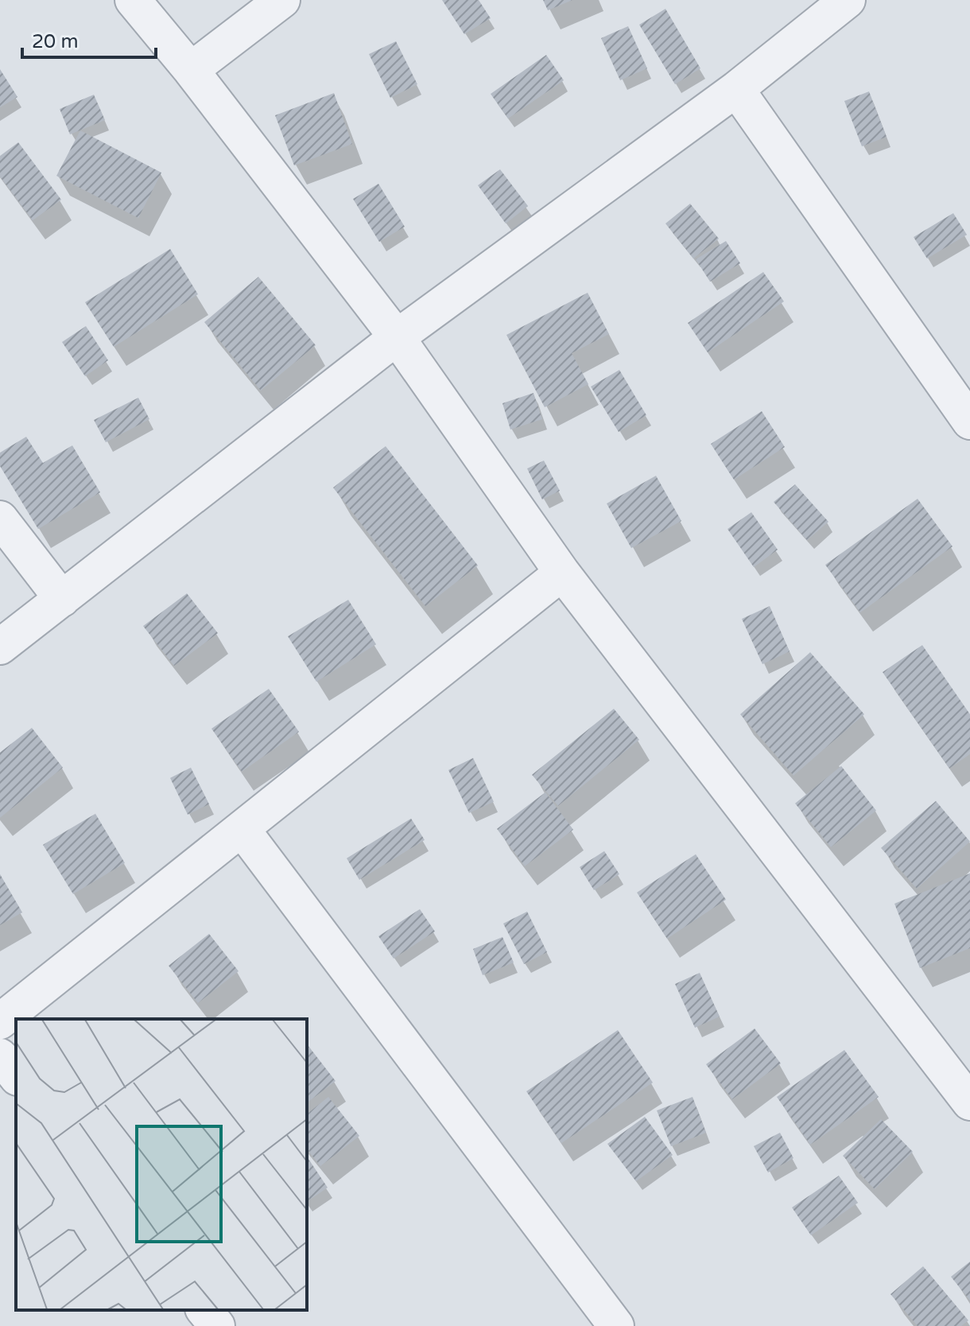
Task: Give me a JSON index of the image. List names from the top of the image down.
{
  "scale_bar": "20 m"
}
